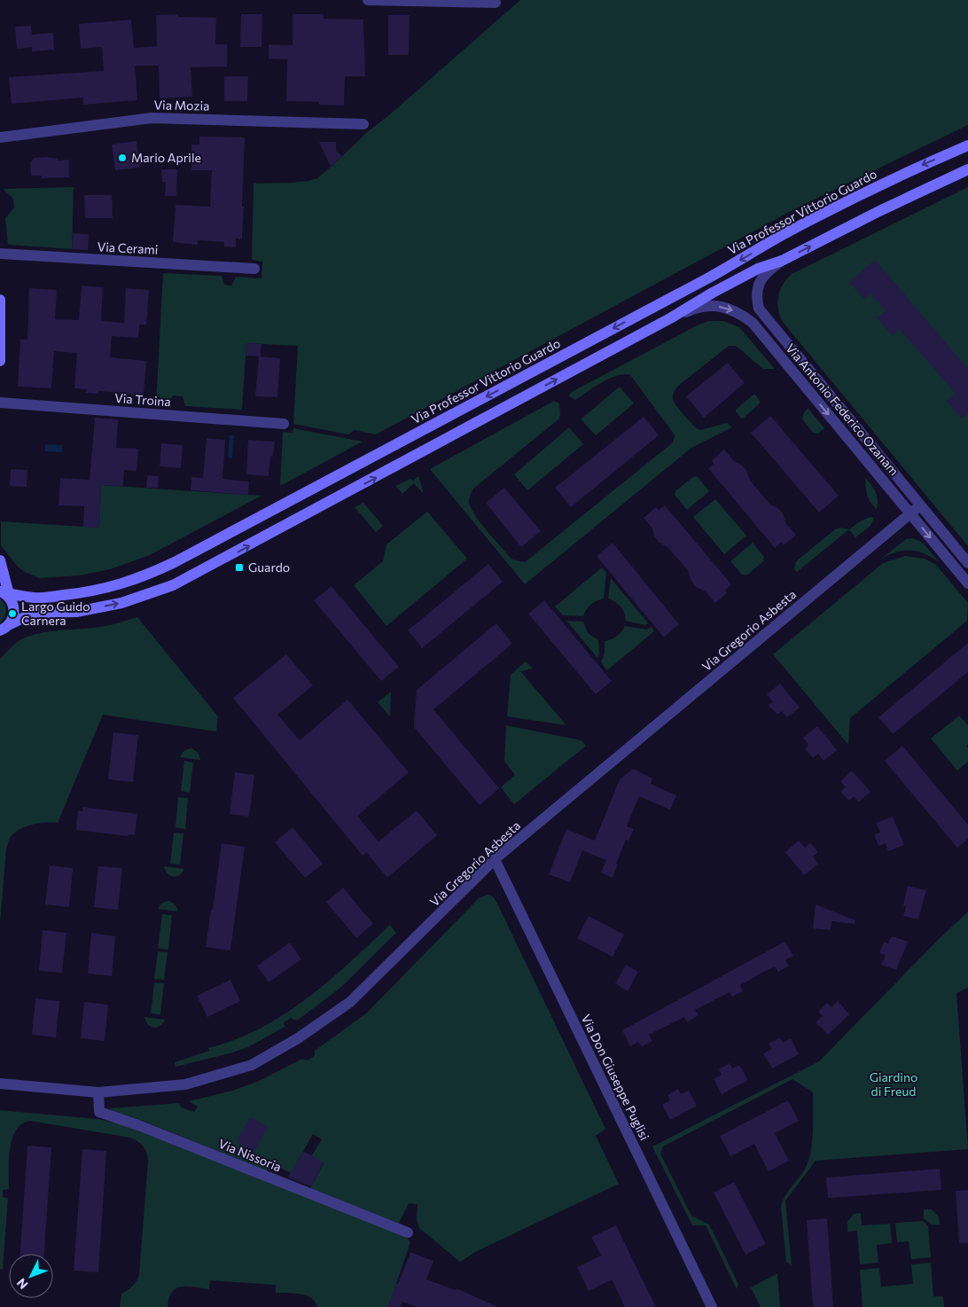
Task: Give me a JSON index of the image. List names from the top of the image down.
{
  "streets": {
    "street": [
      "Via Mozia",
      "Via Professor Vittorio Guardo",
      "Via Cerami",
      "Via Troina",
      "Via Antonio Federico Ozanam",
      "Via Gregorio Asbesta",
      "Via Don Giuseppe Puglisi",
      "Via Nissoria"
    ]
  },
  "crossings": [
    ["Via Antonio Federico Ozanam", "Via Gregorio Asbesta"],
    ["Via Gregorio Asbesta", "Via Don Giuseppe Puglisi"],
    ["Via Gregorio Asbesta", "Via Nissoria"]
  ],
  "one_way": ["Via Antonio Federico Ozanam"],
  "parks": ["Giardino di Freud"],
  "places": {
    "other": ["Mario Aprile", "Largo Guido Carnera"],
    "transit": ["Guardo"]
  },
  "north": "bottom left"
}
